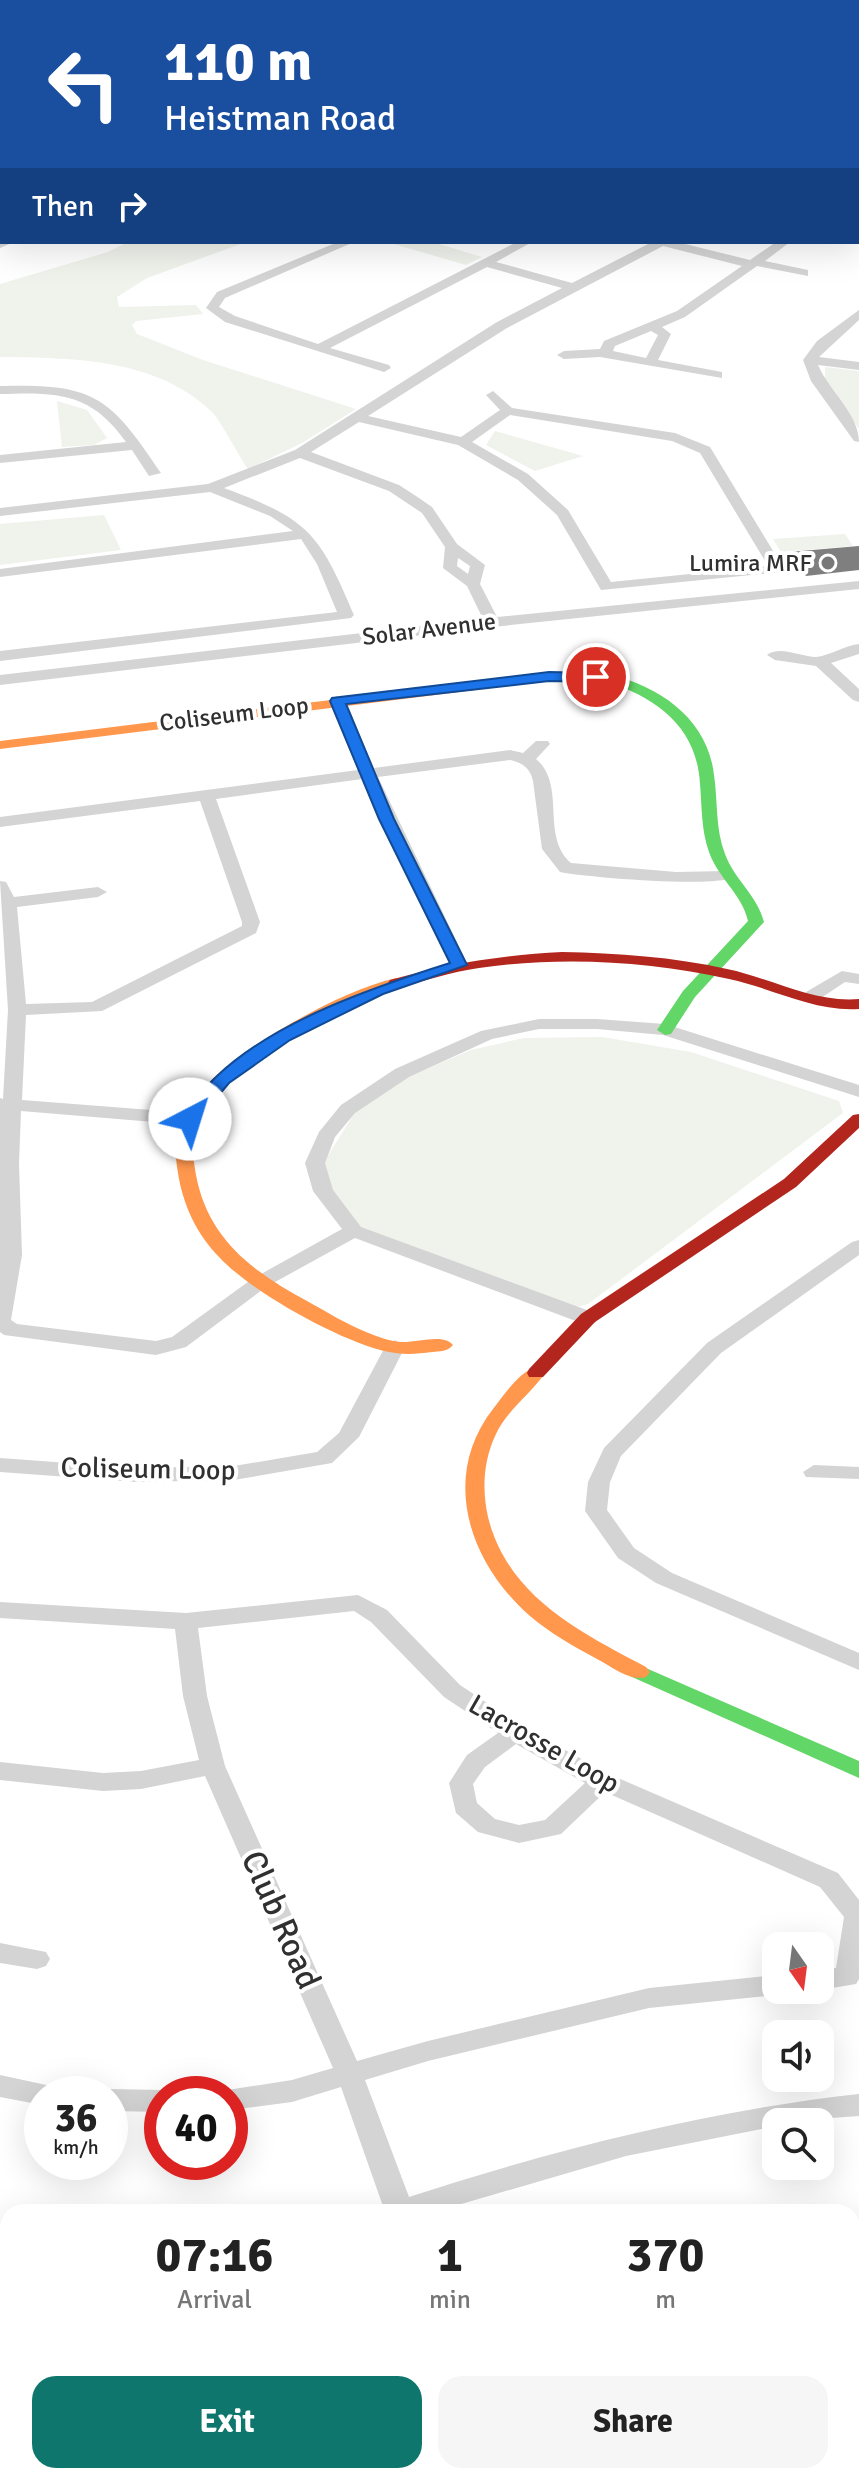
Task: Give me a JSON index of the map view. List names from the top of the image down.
{
  "streets": {
    "street": [
      "Solar Avenue",
      "Coliseum Loop",
      "Lacrosse Loop",
      "Club Road"
    ]
  },
  "crossings": [
    ["Lacrosse Loop", "Club Road"]
  ],
  "places": ["Lumira MRF"],
  "north": "bottom",
  "page": {
    "turn": ["110 m", "Heistman Road"],
    "then": "Then",
    "speed": "36 km/h",
    "limit": "40",
    "eta": [
      "07:16",
      "Arrival",
      "1",
      "min",
      "370",
      "m"
    ],
    "buttons": ["Exit", "Share"]
  }
}
